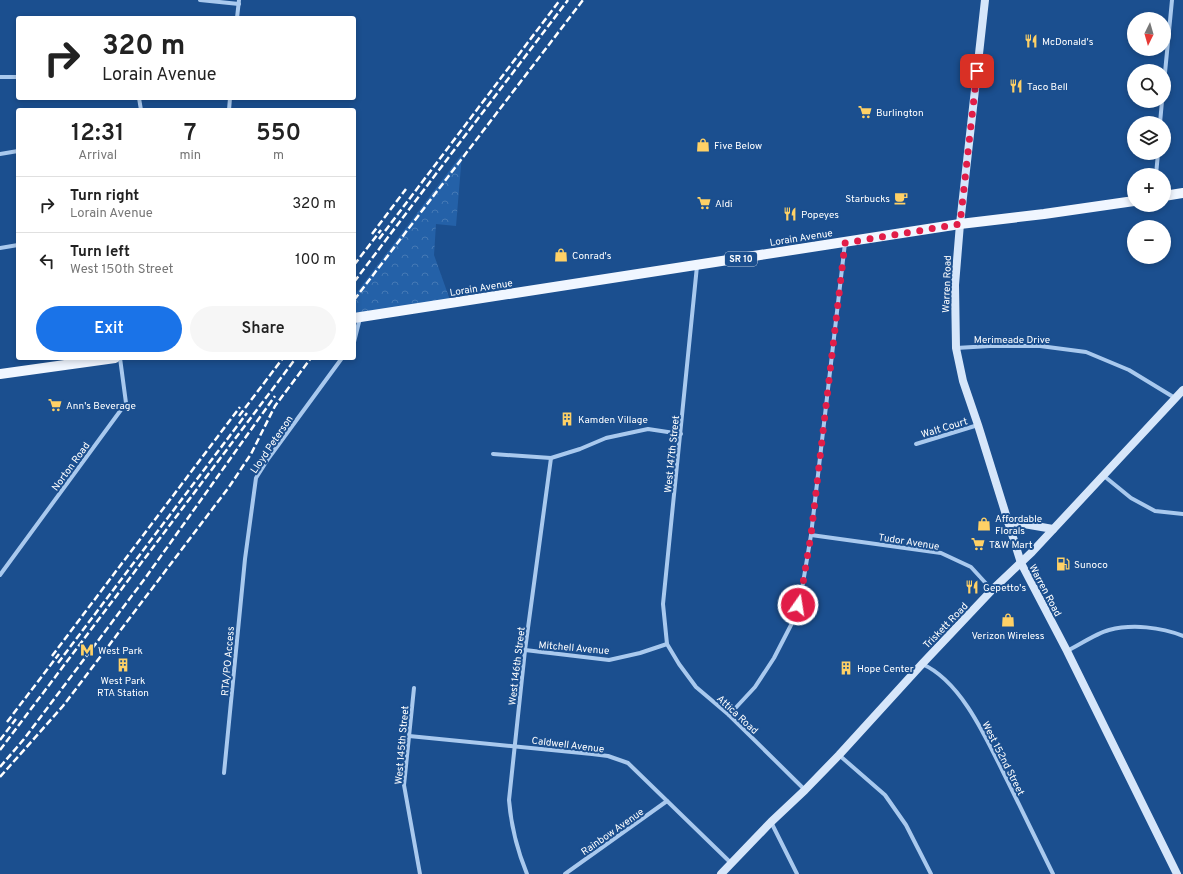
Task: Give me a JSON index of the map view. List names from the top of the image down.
{
  "streets": {
    "main road": [
      "Lorain Avenue",
      "SR 10",
      "Warren Road",
      "Triskett Road"
    ],
    "street": [
      "Merimeade Drive",
      "Walt Court",
      "Lloyd Peterson",
      "West 147th Street",
      "Norton Road",
      "Tudor Avenue",
      "Mitchell Avenue",
      "RTA/PO Access",
      "West 146th Street",
      "Attica Road",
      "Caldwell Avenue",
      "West 145th Street",
      "West 152nd Street",
      "Rainbow Avenue"
    ]
  },
  "crossings": [
    ["Lorain Avenue", "Warren Road"],
    ["Lorain Avenue", "West 147th Street"],
    ["Warren Road", "Merimeade Drive"],
    ["Warren Road", "Walt Court"],
    ["Warren Road", "Triskett Road"],
    ["Merimeade Drive", "Triskett Road"],
    ["Lloyd Peterson", "RTA/PO Access"],
    ["West 147th Street", "Mitchell Avenue"],
    ["West 147th Street", "Attica Road"],
    ["Tudor Avenue", "Triskett Road"],
    ["Triskett Road", "Attica Road"],
    ["Triskett Road", "Caldwell Avenue"],
    ["Triskett Road", "West 152nd Street"],
    ["Mitchell Avenue", "West 146th Street"],
    ["Mitchell Avenue", "Attica Road"],
    ["West 146th Street", "Caldwell Avenue"],
    ["Caldwell Avenue", "West 145th Street"],
    ["Caldwell Avenue", "Rainbow Avenue"]
  ],
  "places": {
    "restaurant": [
      "McDonald's",
      "Taco Bell",
      "Popeyes",
      "Gepetto's"
    ],
    "supermarket": [
      "Burlington",
      "Aldi",
      "Ann's Beverage",
      "T&W Mart"
    ],
    "shop": [
      "Five Below",
      "Conrad's",
      "Affordable Florals",
      "Verizon Wireless"
    ],
    "cafe": ["Starbucks"],
    "building": ["Kamden Village", "West Park RTA Station", "Hope Center"],
    "fuel station": ["Sunoco"],
    "metro station": ["West Park"]
  },
  "north": "bottom",
  "page": {
    "map_buttons": ["+", "−"],
    "turn": ["320 m", "Lorain Avenue"],
    "eta": [
      "12:31",
      "Arrival",
      "7",
      "min",
      "550",
      "m"
    ],
    "list": [
      {
        "name": "Turn right",
        "note": "Lorain Avenue",
        "value": "320 m"
      },
      {
        "name": "Turn left",
        "note": "West 150th Street",
        "value": "100 m"
      }
    ],
    "buttons": ["Exit", "Share"]
  }
}
